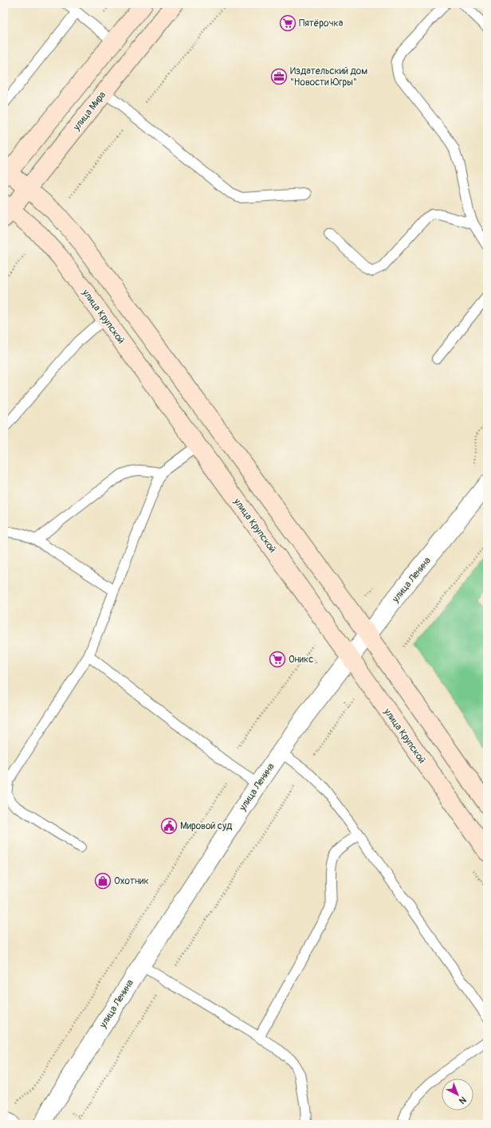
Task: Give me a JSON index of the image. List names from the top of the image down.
{
  "streets": {
    "main road": ["улица Мира", "улица Крупской"],
    "street": ["улица Ленина"]
  },
  "crossings": [
    ["улица Мира", "улица Крупской"],
    ["улица Крупской", "улица Ленина"]
  ],
  "places": {
    "supermarket": ["Пятёрочка", "Оникс"],
    "office": ["Издательский дом \"Новости Югры\""],
    "public building": ["Мировой суд"],
    "shop": ["Охотник"]
  },
  "north": "bottom right"
}
